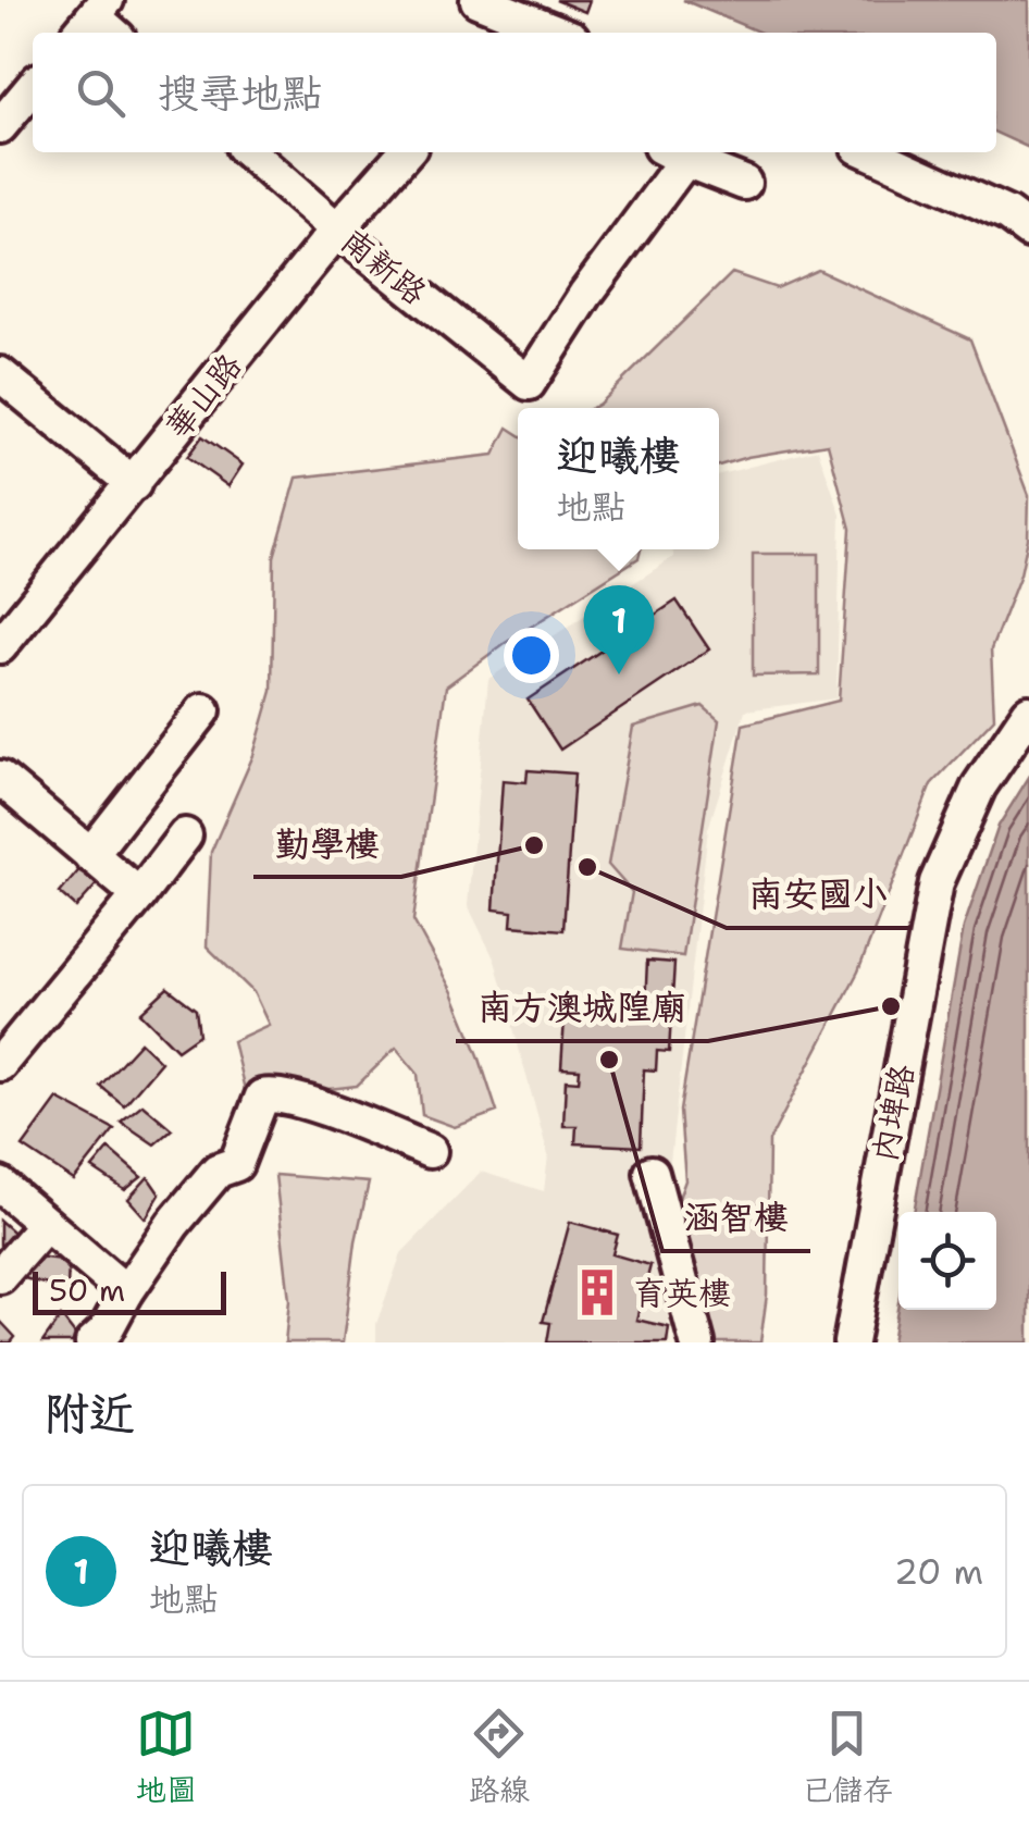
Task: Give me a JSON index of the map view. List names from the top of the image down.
{
  "streets": {
    "street": ["南新路", "華山路", "內埤路"]
  },
  "crossings": [
    ["南新路", "華山路"]
  ],
  "places": {
    "other": [
      "勤學樓",
      "南安國小",
      "南方澳城隍廟",
      "涵智樓"
    ],
    "building": ["育英樓"]
  },
  "scale_bar": "50 m",
  "page": {
    "search": "搜尋地點",
    "popup": ["迎曦樓", "地點"],
    "pins": "1",
    "scale": "50 m",
    "heading": "附近",
    "list": [
      {
        "mark": "1",
        "name": "迎曦樓",
        "note": "地點",
        "value": "20 m"
      }
    ],
    "nav": ["地圖", "路線", "已儲存"]
  }
}
